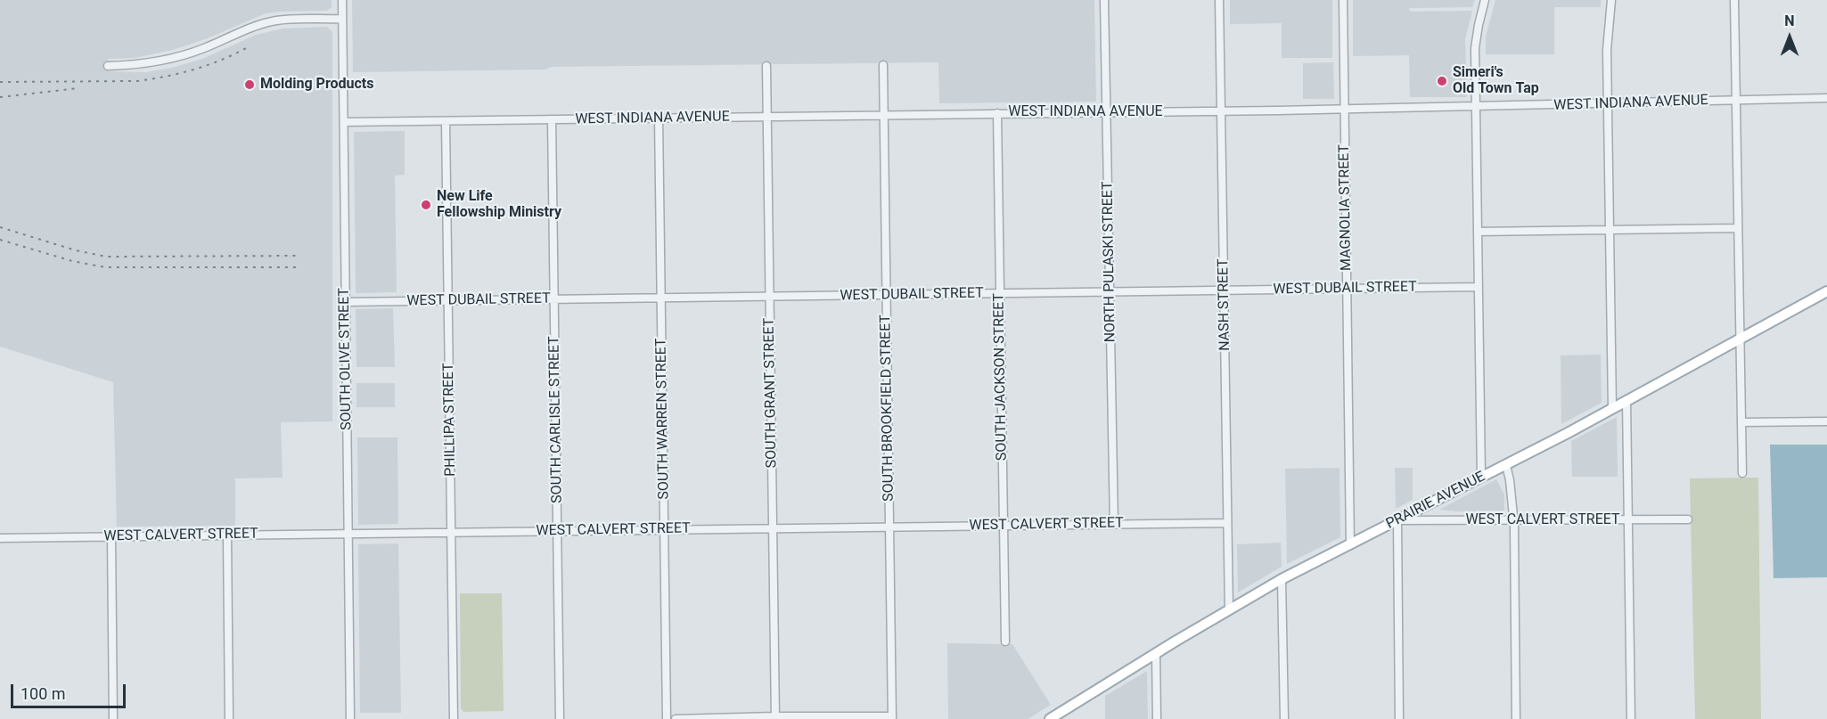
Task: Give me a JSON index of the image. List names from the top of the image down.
{
  "streets": {
    "main road": ["PRAIRIE AVENUE"],
    "street": [
      "WEST INDIANA AVENUE",
      "MAGNOLIA STREET",
      "NORTH PULASKI STREET",
      "WEST DUBAIL STREET",
      "NASH STREET",
      "SOUTH OLIVE STREET",
      "SOUTH JACKSON STREET",
      "SOUTH GRANT STREET",
      "SOUTH BROOKFIELD STREET",
      "SOUTH WARREN STREET",
      "PHILLIPA STREET",
      "SOUTH CARLISLE STREET",
      "WEST CALVERT STREET"
    ]
  },
  "crossings": [
    ["WEST INDIANA AVENUE", "MAGNOLIA STREET"],
    ["WEST INDIANA AVENUE", "NORTH PULASKI STREET"],
    ["WEST INDIANA AVENUE", "NASH STREET"],
    ["WEST INDIANA AVENUE", "SOUTH OLIVE STREET"],
    ["WEST INDIANA AVENUE", "SOUTH JACKSON STREET"],
    ["WEST INDIANA AVENUE", "SOUTH GRANT STREET"],
    ["WEST INDIANA AVENUE", "SOUTH BROOKFIELD STREET"],
    ["WEST INDIANA AVENUE", "SOUTH WARREN STREET"],
    ["WEST INDIANA AVENUE", "PHILLIPA STREET"],
    ["WEST INDIANA AVENUE", "SOUTH CARLISLE STREET"],
    ["MAGNOLIA STREET", "WEST DUBAIL STREET"],
    ["MAGNOLIA STREET", "PRAIRIE AVENUE"],
    ["NORTH PULASKI STREET", "WEST DUBAIL STREET"],
    ["NORTH PULASKI STREET", "WEST CALVERT STREET"],
    ["WEST DUBAIL STREET", "NASH STREET"],
    ["WEST DUBAIL STREET", "SOUTH OLIVE STREET"],
    ["WEST DUBAIL STREET", "SOUTH JACKSON STREET"],
    ["WEST DUBAIL STREET", "SOUTH GRANT STREET"],
    ["WEST DUBAIL STREET", "SOUTH BROOKFIELD STREET"],
    ["WEST DUBAIL STREET", "SOUTH WARREN STREET"],
    ["WEST DUBAIL STREET", "PHILLIPA STREET"],
    ["WEST DUBAIL STREET", "SOUTH CARLISLE STREET"],
    ["NASH STREET", "PRAIRIE AVENUE"],
    ["NASH STREET", "WEST CALVERT STREET"],
    ["SOUTH OLIVE STREET", "WEST CALVERT STREET"],
    ["SOUTH JACKSON STREET", "WEST CALVERT STREET"],
    ["SOUTH GRANT STREET", "WEST CALVERT STREET"],
    ["SOUTH BROOKFIELD STREET", "WEST CALVERT STREET"],
    ["SOUTH WARREN STREET", "WEST CALVERT STREET"],
    ["PHILLIPA STREET", "WEST CALVERT STREET"],
    ["SOUTH CARLISLE STREET", "WEST CALVERT STREET"],
    ["PRAIRIE AVENUE", "WEST CALVERT STREET"]
  ],
  "places": ["Simeri's Old Town Tap", "Molding Products", "New Life Fellowship Ministry"],
  "scale_bar": "100 m",
  "north": "top"
}
